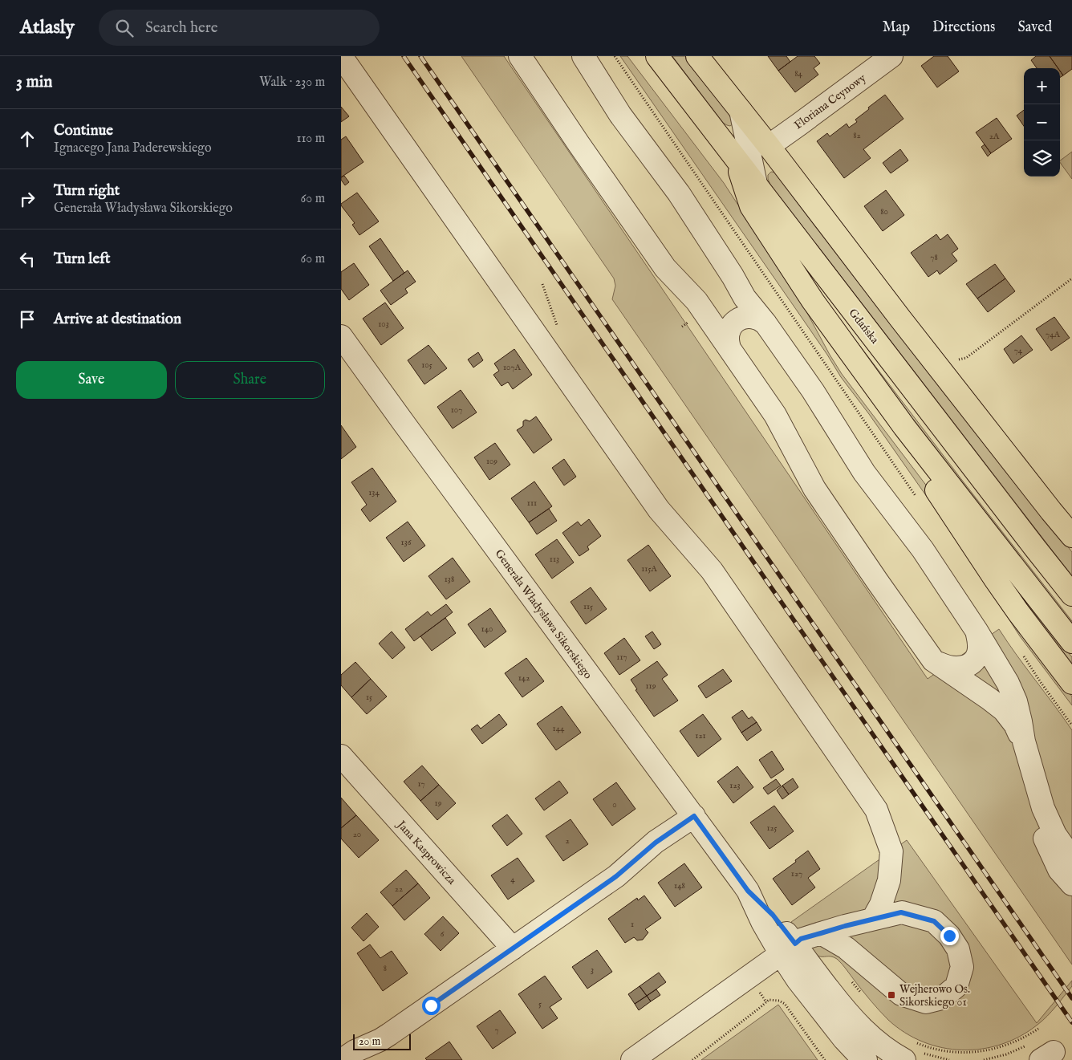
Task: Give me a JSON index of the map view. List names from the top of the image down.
{
  "streets": {
    "main road": ["Gdańska"],
    "street": ["Floriana Ceynowy", "Generała Władysława Sikorskiego", "Jana Kasprowicza"]
  },
  "crossings": [
    ["Floriana Ceynowy", "Gdańska"]
  ],
  "places": {
    "transit": ["Wejherowo Os. Sikorskiego 01"]
  },
  "house_numbers": [
    "84",
    "82",
    "2A",
    "80",
    "78",
    "103",
    "74A",
    "74",
    "105",
    "107A",
    "107",
    "109",
    "134",
    "111",
    "136",
    "113",
    "115A",
    "138",
    "115",
    "140",
    "117",
    "142",
    "119",
    "15",
    "144",
    "121",
    "17",
    "123",
    "19",
    "0",
    "125",
    "20",
    "2",
    "127",
    "4",
    "148",
    "22",
    "1",
    "6",
    "8",
    "3",
    "5",
    "7"
  ],
  "scale_bar": "20 m",
  "page": {
    "header": "Atlasly",
    "search": "Search here",
    "nav": ["Map", "Directions", "Saved"],
    "heading": ["3 min", "Walk · 230 m"],
    "map_buttons": ["+", "−"],
    "list": [
      ["Continue", "Ignacego Jana Paderewskiego", "110 m"],
      ["Turn right", "Generała Władysława Sikorskiego", "60 m"],
      ["Turn left", "60 m"],
      "Arrive at destination"
    ],
    "buttons": ["Save", "Share"],
    "scale": "20 m"
  }
}
